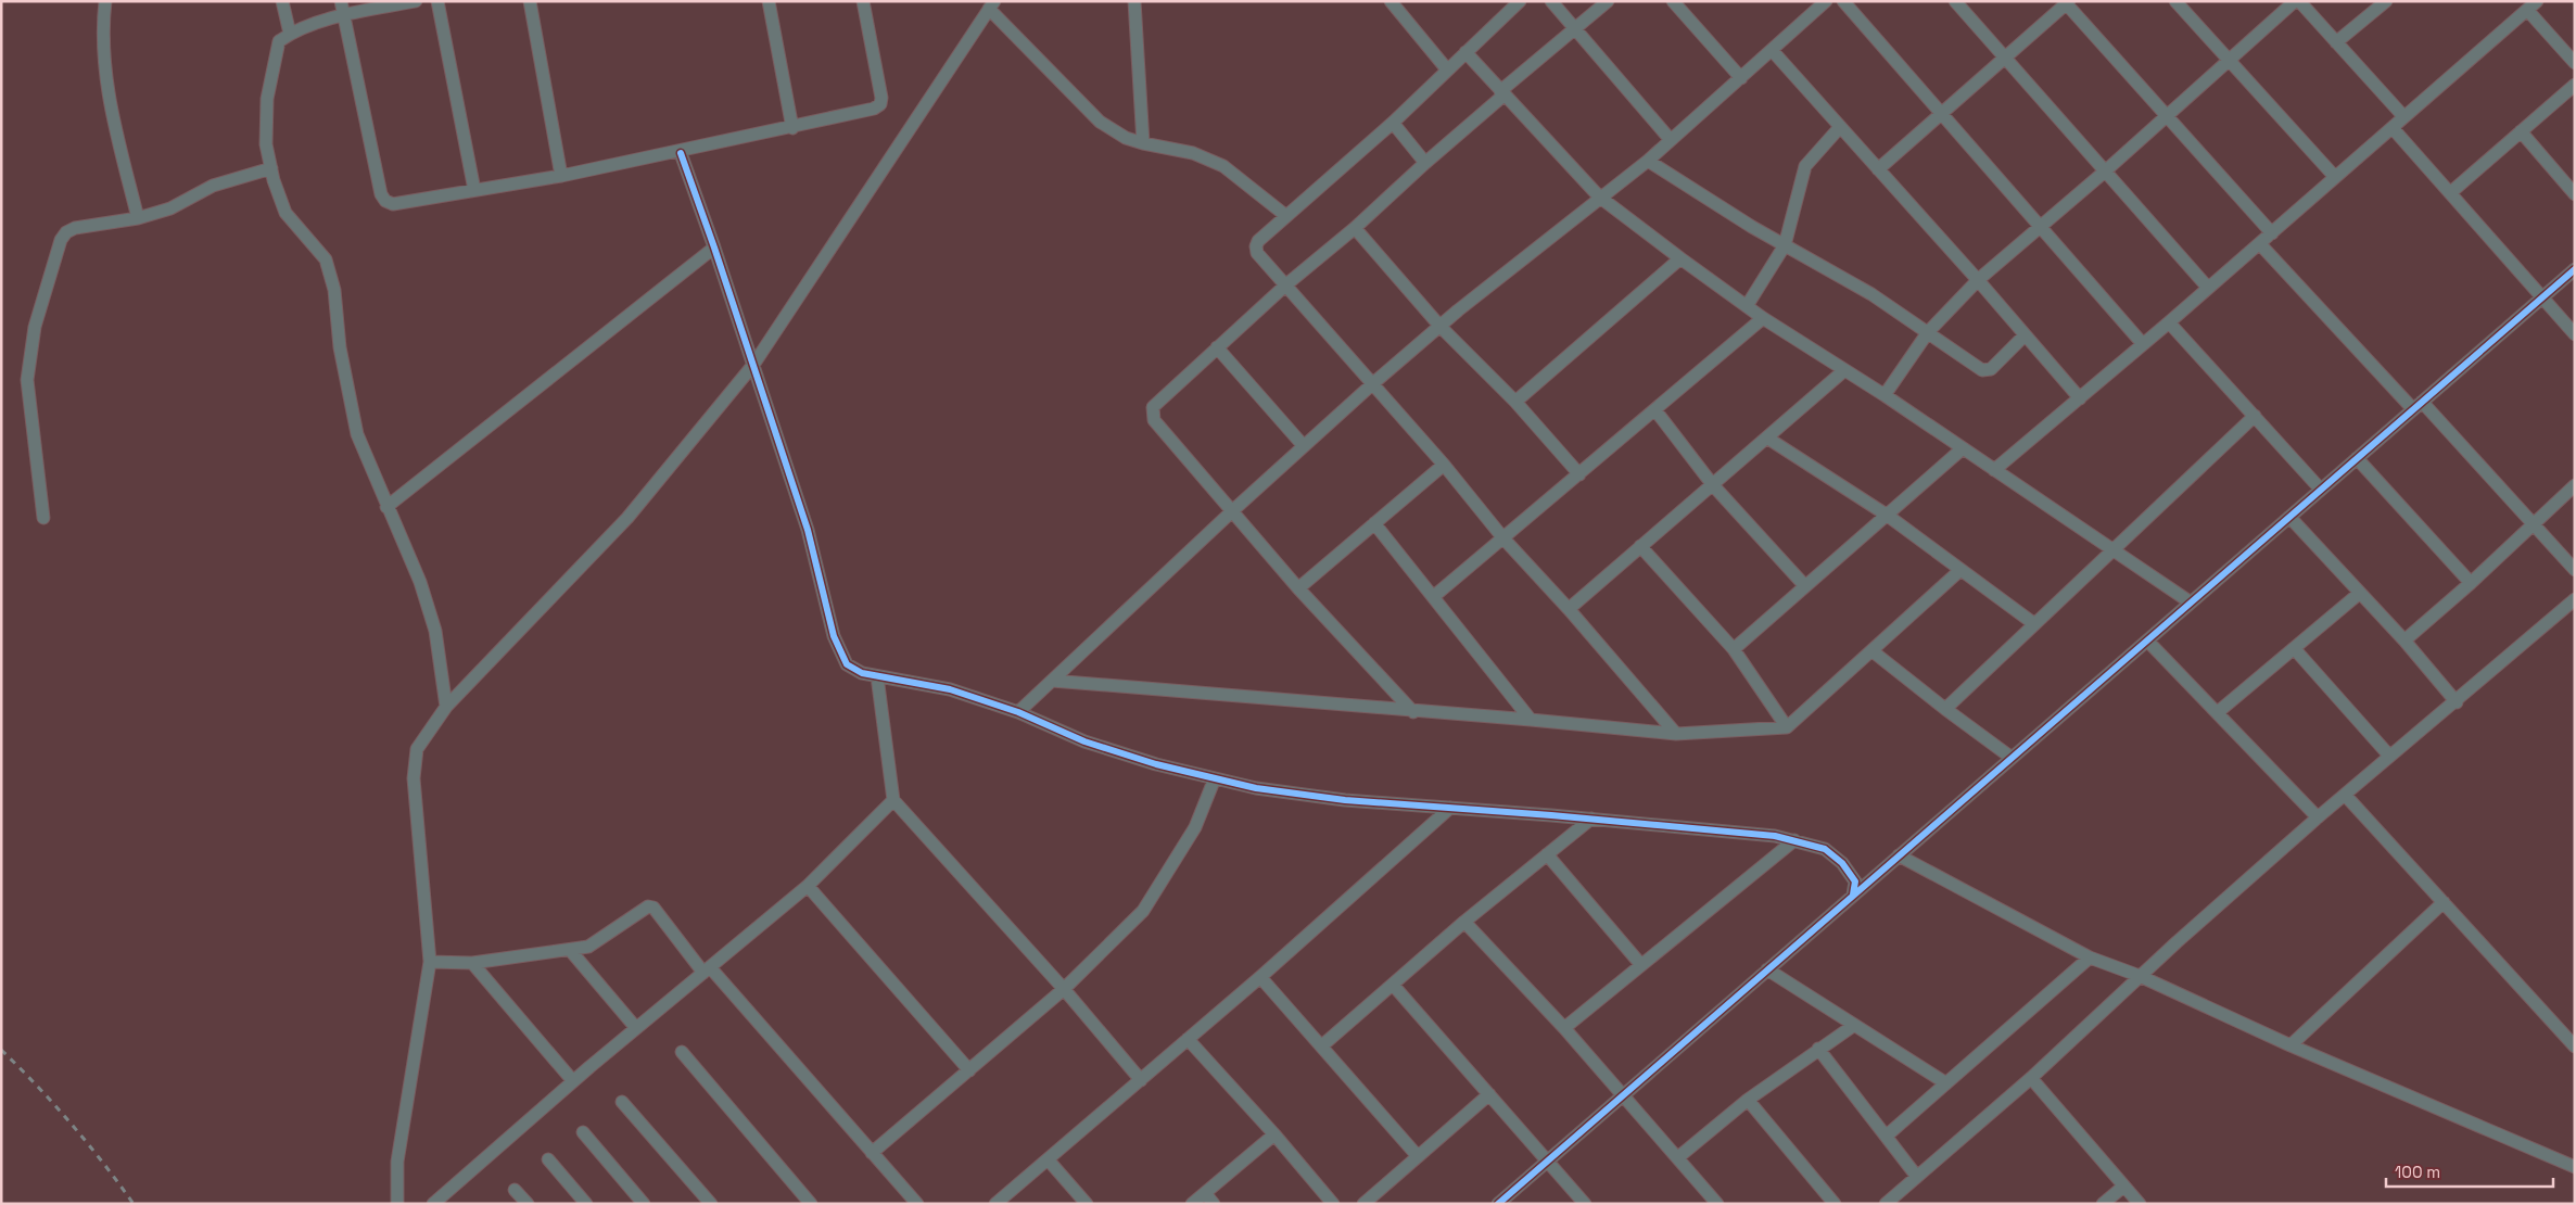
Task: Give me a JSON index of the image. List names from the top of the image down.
{
  "scale_bar": "100 m"
}
